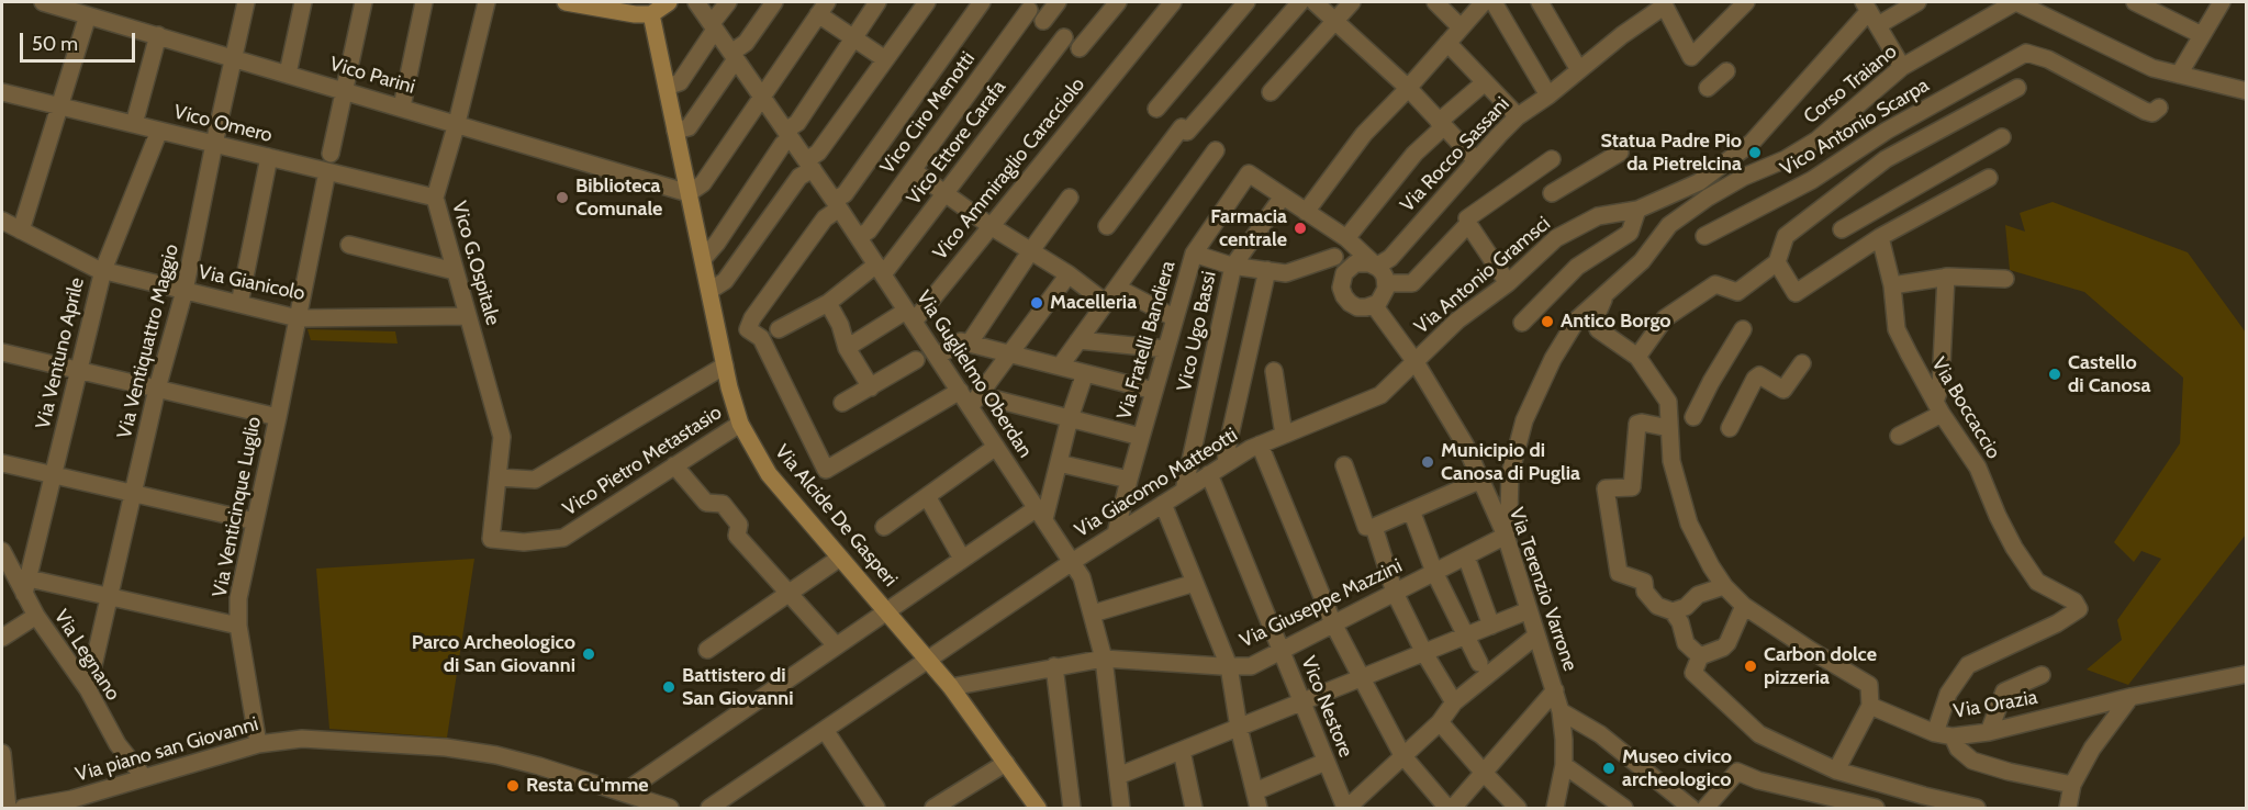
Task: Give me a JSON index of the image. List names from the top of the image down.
{
  "streets": {
    "street": [
      "Vico Parini",
      "Corso Traiano",
      "Vico Ciro Menotti",
      "Vico Omero",
      "Vico Antonio Scarpa",
      "Vico Ettore Carafa",
      "Via Rocco Sassani",
      "Vico Ammiraglio Caracciolo",
      "Vico G.Ospitale",
      "Via Antonio Gramsci",
      "Via Gianicolo",
      "Vico Ugo Bassi",
      "Via Fratelli Bandiera",
      "Via Ventiquattro Maggio",
      "Via Ventuno Aprile",
      "Via Guglielmo Oberdan",
      "Via Boccaccio",
      "Vico Pietro Metastasio",
      "Via Giacomo Matteotti",
      "Via Venticinque Luglio",
      "Via Alcide De Gasperi",
      "Via Terenzio Varrone",
      "Via Giuseppe Mazzini",
      "Via Legnano",
      "Via Orazia",
      "Vico Nestore",
      "Via piano san Giovanni"
    ]
  },
  "crossings": [
    ["Vico Parini", "Vico G.Ospitale"],
    ["Vico Parini", "Via Ventiquattro Maggio"],
    ["Vico Parini", "Via Venticinque Luglio"],
    ["Vico Parini", "Via Alcide De Gasperi"],
    ["Corso Traiano", "Via Terenzio Varrone"],
    ["Corso Traiano", "Via Giuseppe Mazzini"],
    ["Vico Ciro Menotti", "Via Guglielmo Oberdan"],
    ["Vico Omero", "Vico G.Ospitale"],
    ["Vico Omero", "Via Ventiquattro Maggio"],
    ["Vico Omero", "Via Ventuno Aprile"],
    ["Vico Omero", "Via Venticinque Luglio"],
    ["Vico Ettore Carafa", "Via Guglielmo Oberdan"],
    ["Via Rocco Sassani", "Via Terenzio Varrone"],
    ["Vico Ammiraglio Caracciolo", "Via Guglielmo Oberdan"],
    ["Vico G.Ospitale", "Via Gianicolo"],
    ["Vico G.Ospitale", "Vico Pietro Metastasio"],
    ["Via Antonio Gramsci", "Via Giacomo Matteotti"],
    ["Via Antonio Gramsci", "Via Terenzio Varrone"],
    ["Via Gianicolo", "Via Ventiquattro Maggio"],
    ["Via Gianicolo", "Via Ventuno Aprile"],
    ["Via Gianicolo", "Via Venticinque Luglio"],
    ["Vico Ugo Bassi", "Via Fratelli Bandiera"],
    ["Vico Ugo Bassi", "Via Giacomo Matteotti"],
    ["Via Fratelli Bandiera", "Via Giacomo Matteotti"],
    ["Via Ventiquattro Maggio", "Via Legnano"],
    ["Via Ventuno Aprile", "Via Legnano"],
    ["Via Guglielmo Oberdan", "Via Giacomo Matteotti"],
    ["Via Guglielmo Oberdan", "Via Giuseppe Mazzini"],
    ["Via Boccaccio", "Via Orazia"],
    ["Vico Pietro Metastasio", "Via Alcide De Gasperi"],
    ["Via Giacomo Matteotti", "Via Alcide De Gasperi"],
    ["Via Giacomo Matteotti", "Via Terenzio Varrone"],
    ["Via Giacomo Matteotti", "Vico Nestore"],
    ["Via Venticinque Luglio", "Via piano san Giovanni"],
    ["Via Alcide De Gasperi", "Via Giuseppe Mazzini"],
    ["Via Terenzio Varrone", "Via Giuseppe Mazzini"],
    ["Via Giuseppe Mazzini", "Vico Nestore"],
    ["Via Legnano", "Via piano san Giovanni"]
  ],
  "places": [
    "Statua Padre Pio da Pietrelcina",
    "Biblioteca Comunale",
    "Farmacia centrale",
    "Macelleria",
    "Antico Borgo",
    "Castello di Canosa",
    "Municipio di Canosa di Puglia",
    "Parco Archeologico di San Giovanni",
    "Carbon dolce pizzeria",
    "Battistero di San Giovanni",
    "Museo civico archeologico",
    "Resta Cu'mme"
  ],
  "scale_bar": "50 m"
}
